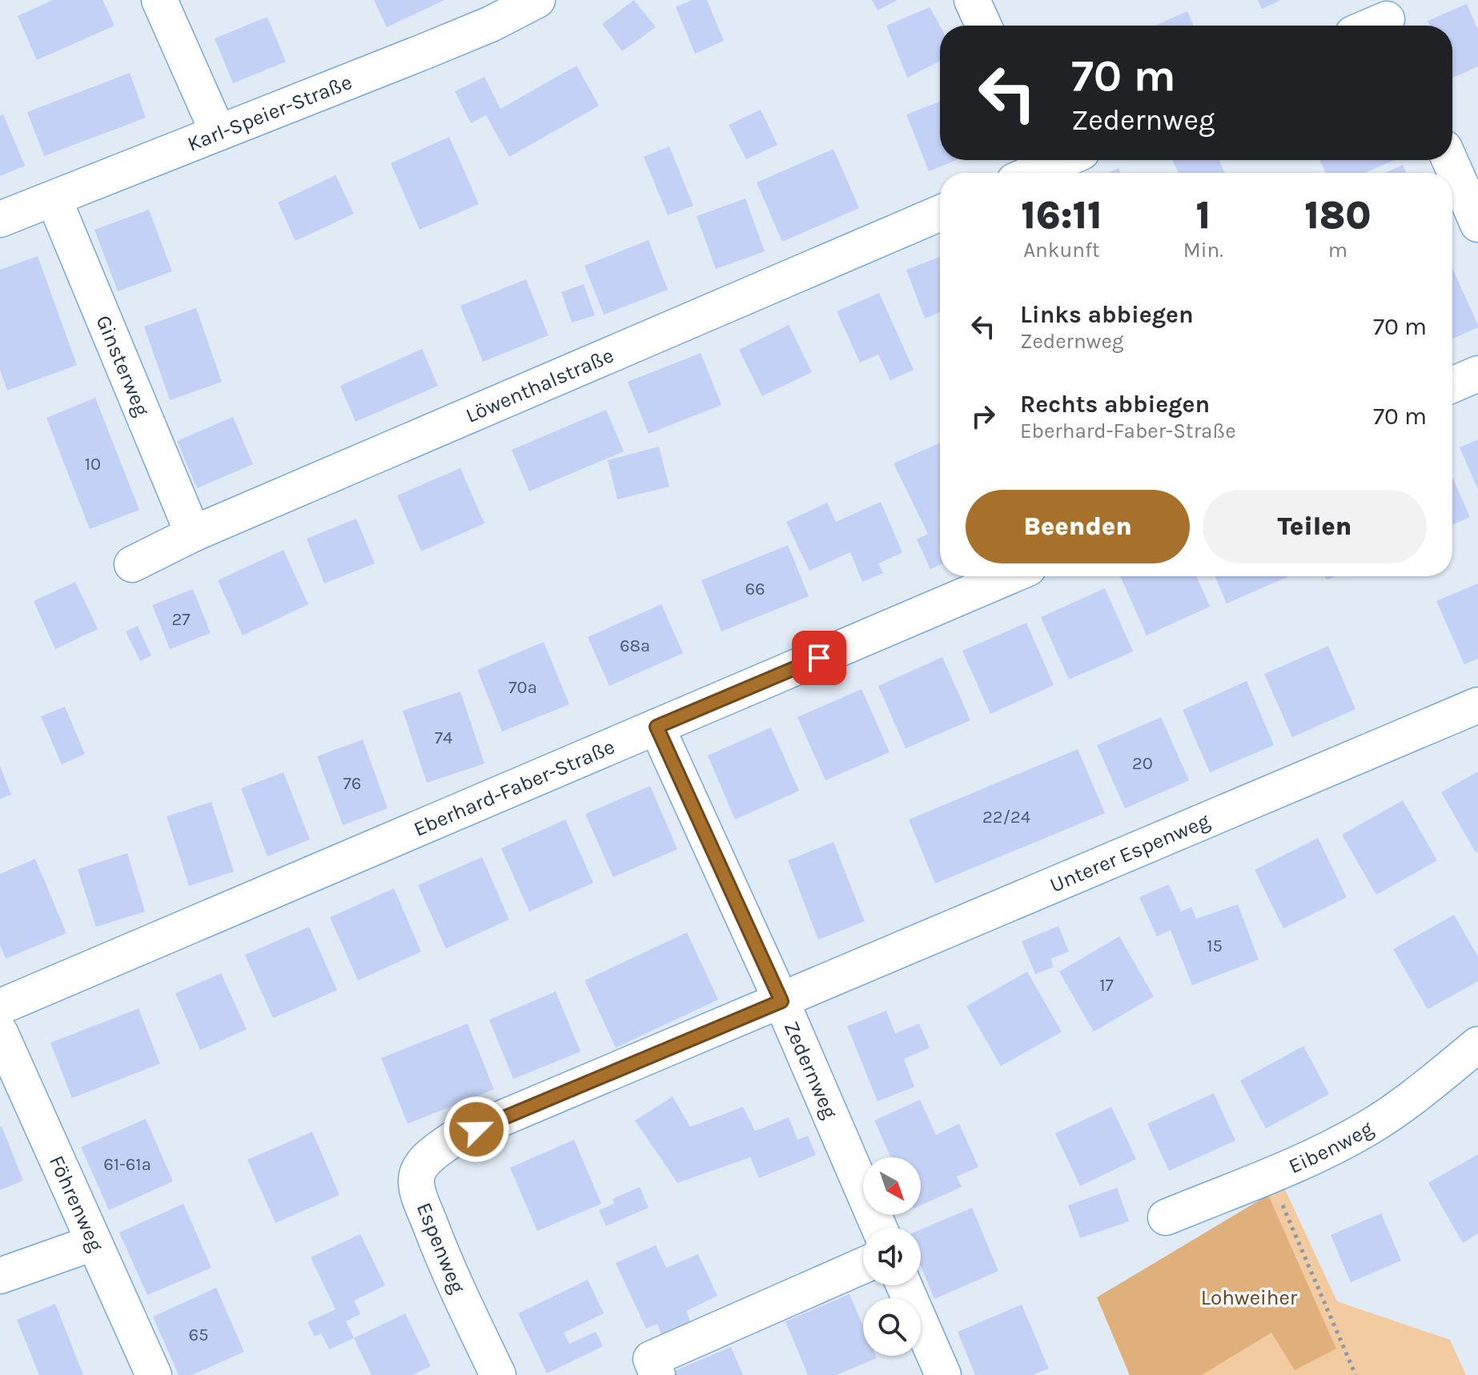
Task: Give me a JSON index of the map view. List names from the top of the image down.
{
  "streets": {
    "street": [
      "Karl-Speier-Straße",
      "Ginsterweg",
      "Löwenthalstraße",
      "Eberhard-Faber-Straße",
      "Unterer Espenweg",
      "Zedernweg",
      "Eibenweg",
      "Föhrenweg",
      "Espenweg"
    ]
  },
  "crossings": [
    ["Karl-Speier-Straße", "Ginsterweg"],
    ["Ginsterweg", "Löwenthalstraße"],
    ["Eberhard-Faber-Straße", "Zedernweg"],
    ["Unterer Espenweg", "Zedernweg"],
    ["Unterer Espenweg", "Espenweg"],
    ["Zedernweg", "Espenweg"]
  ],
  "parks": ["Lohweiher"],
  "house_numbers": [
    "10",
    "66",
    "27",
    "68a",
    "70a",
    "74",
    "20",
    "76",
    "22/24",
    "15",
    "17",
    "61-61a",
    "65"
  ],
  "north": "bottom right",
  "page": {
    "turn": ["70 m", "Zedernweg"],
    "eta": [
      "16:11",
      "Ankunft",
      "1",
      "Min.",
      "180",
      "m"
    ],
    "list": [
      {
        "name": "Links abbiegen",
        "note": "Zedernweg",
        "value": "70 m"
      },
      {
        "name": "Rechts abbiegen",
        "note": "Eberhard-Faber-Straße",
        "value": "70 m"
      }
    ],
    "buttons": ["Beenden", "Teilen"]
  }
}
